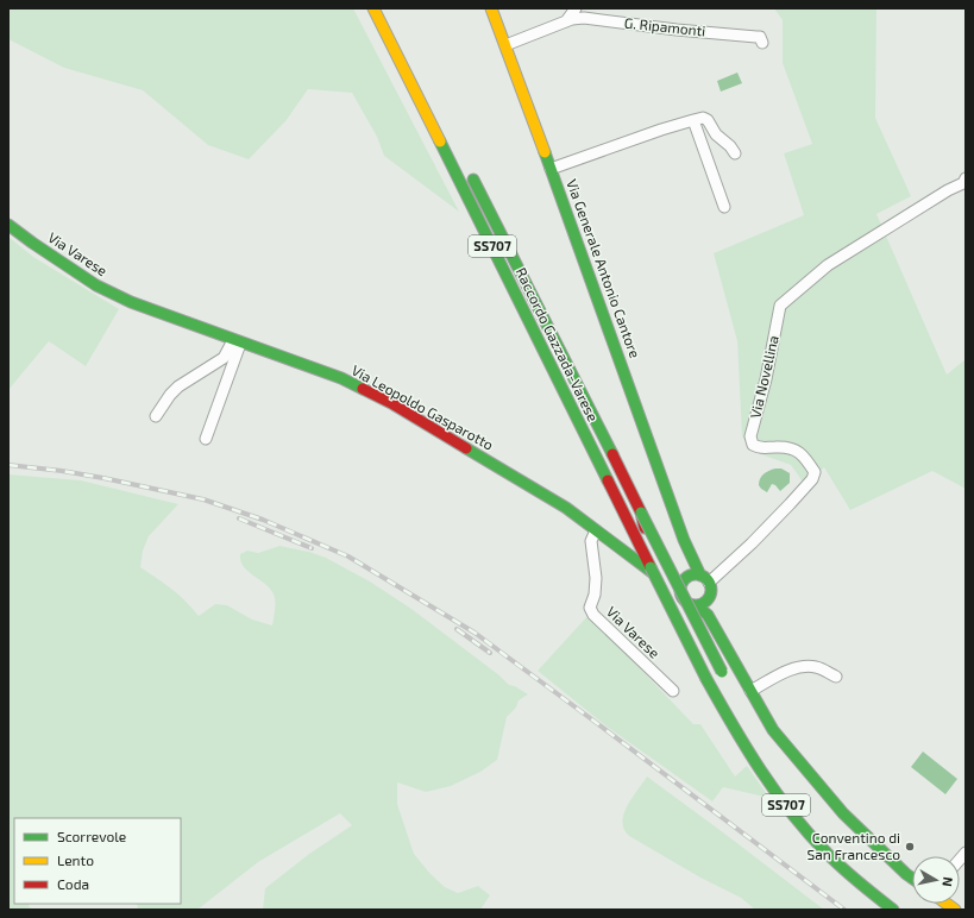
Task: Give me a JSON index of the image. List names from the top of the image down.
{
  "streets": {
    "main road": [
      "SS707",
      "Via Varese",
      "Via Generale Antonio Cantore",
      "Raccordo Gazzada-Varese",
      "Via Leopoldo Gasparotto"
    ],
    "street": ["G. Ripamonti", "Via Novellina"]
  },
  "crossings": [
    ["G. Ripamonti", "Via Generale Antonio Cantore"],
    ["Via Varese", "Via Leopoldo Gasparotto"],
    ["Via Generale Antonio Cantore", "Via Novellina"],
    ["Via Generale Antonio Cantore", "Via Leopoldo Gasparotto"],
    ["Raccordo Gazzada-Varese", "Via Leopoldo Gasparotto"],
    ["Via Novellina", "Via Leopoldo Gasparotto"]
  ],
  "places": ["Conventino di San Francesco"],
  "legend": ["Scorrevole", "Lento", "Coda"],
  "north": "right"
}
